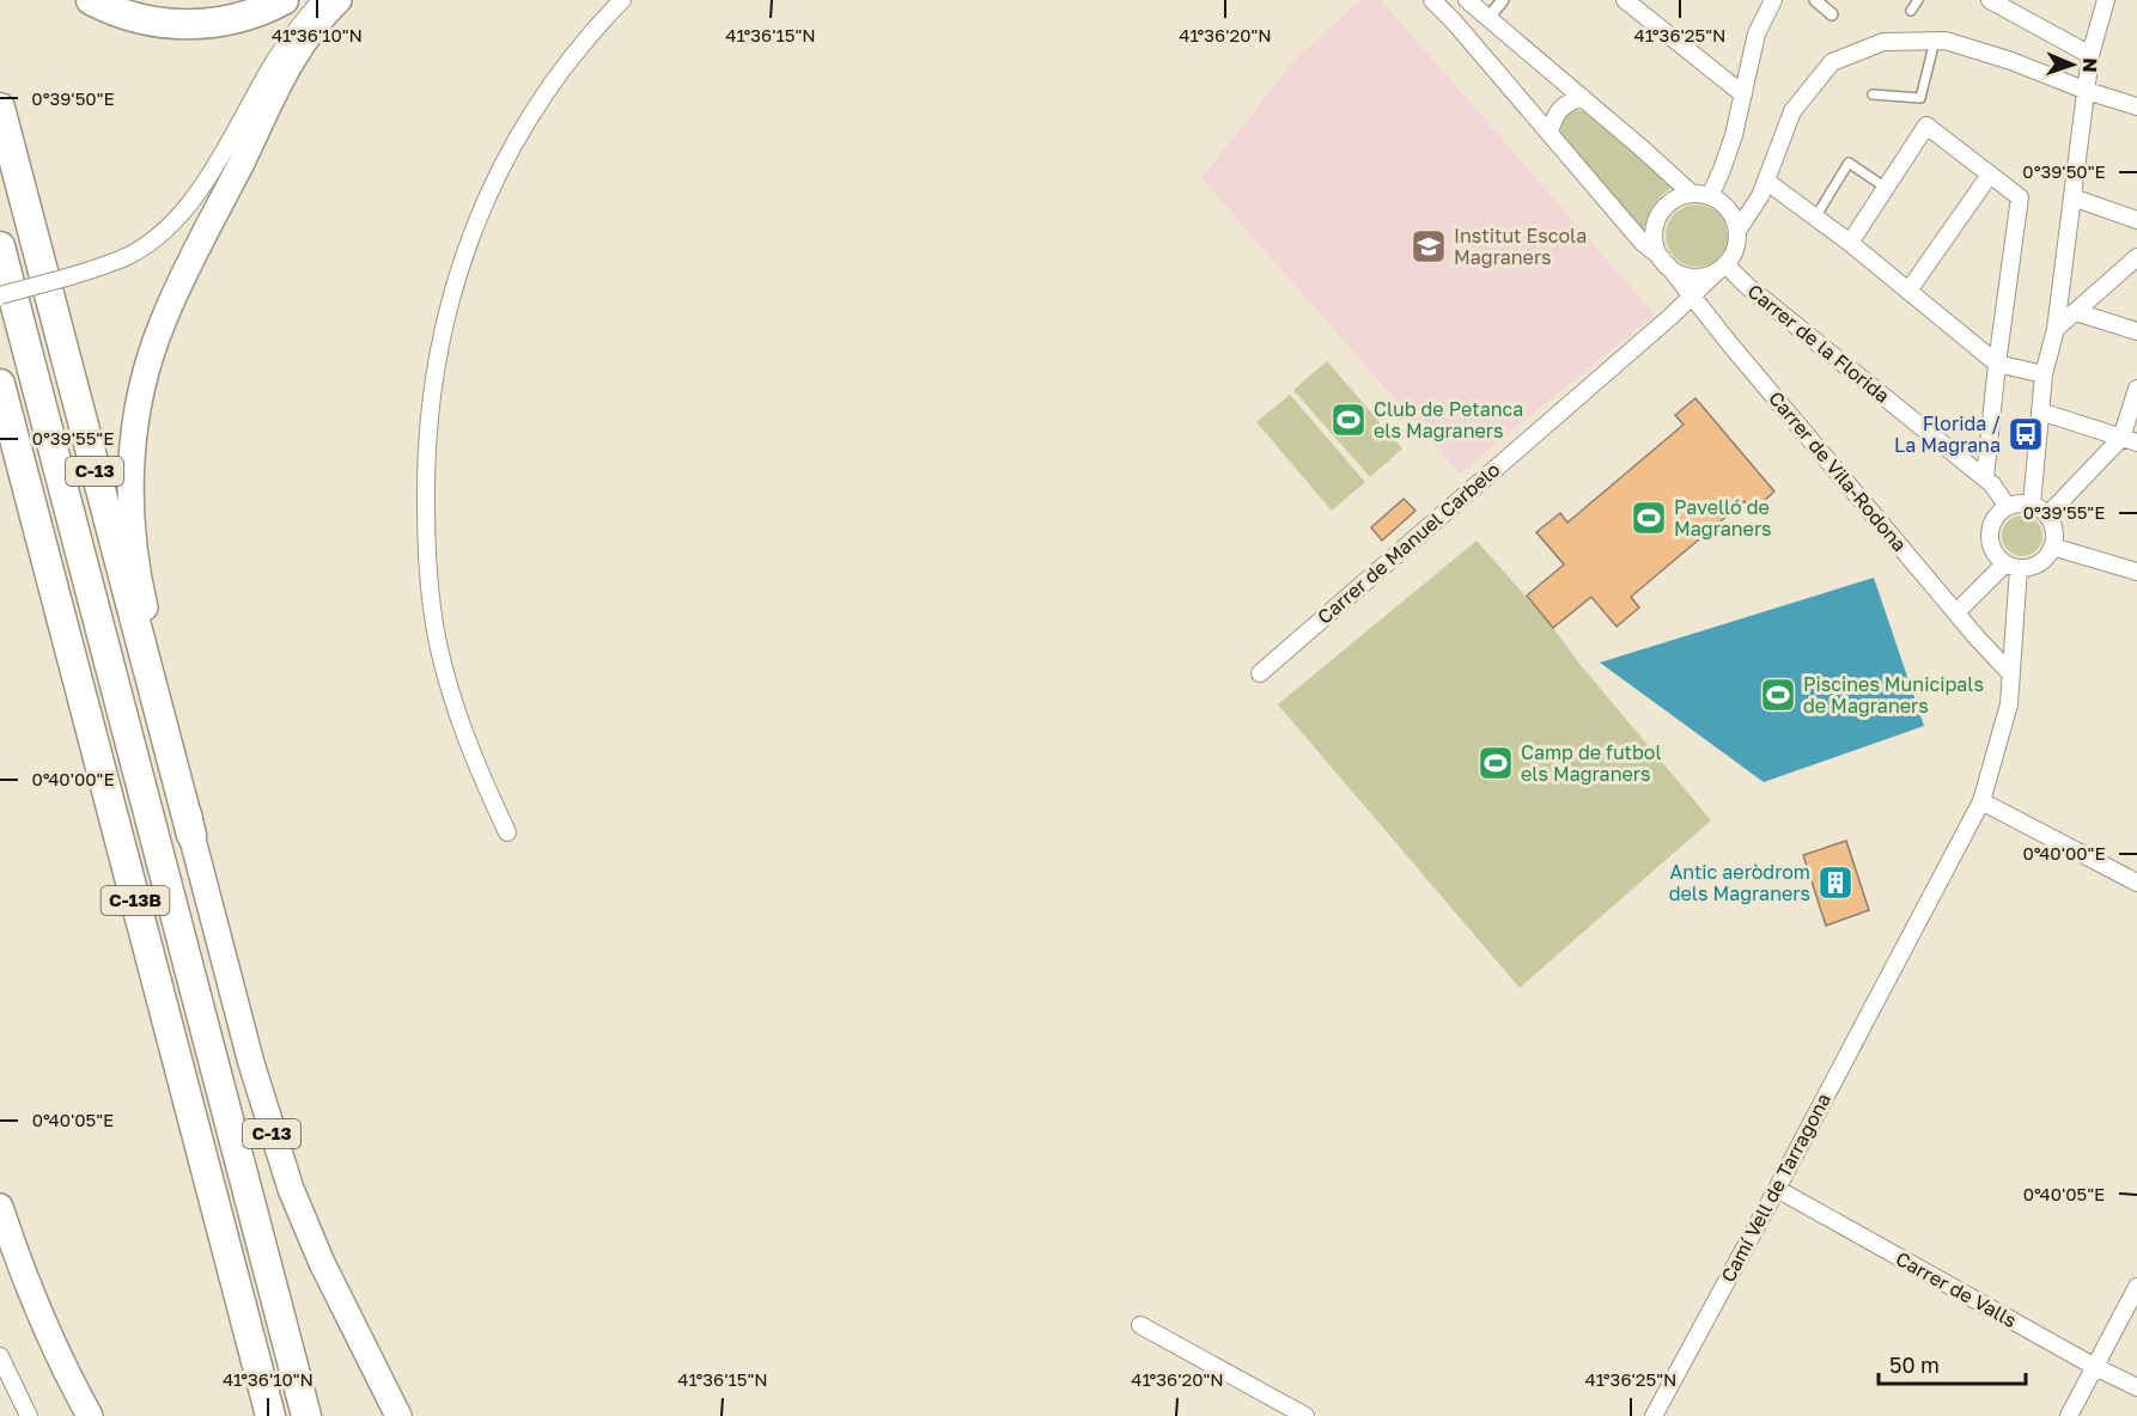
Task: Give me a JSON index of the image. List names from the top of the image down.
{
  "streets": {
    "highway": ["C-13", "C-13B"],
    "street": [
      "Carrer de la Florida",
      "Carrer de Vila-Rodona",
      "Carrer de Manuel Carbelo",
      "Camí Vell de Tarragona",
      "Carrer de Valls"
    ]
  },
  "crossings": [
    ["Carrer de la Florida", "Carrer de Vila-Rodona"],
    ["Carrer de la Florida", "Carrer de Manuel Carbelo"],
    ["Carrer de la Florida", "Camí Vell de Tarragona"],
    ["Carrer de Vila-Rodona", "Carrer de Manuel Carbelo"],
    ["Carrer de Vila-Rodona", "Camí Vell de Tarragona"],
    ["Camí Vell de Tarragona", "Carrer de Valls"]
  ],
  "places": {
    "school or university": ["Institut Escola Magraners"],
    "sports": [
      "Club de Petanca els Magraners",
      "Pavelló de Magraners",
      "Piscines Municipals de Magraners",
      "Camp de futbol els Magraners"
    ],
    "bus stop": ["Florida / La Magrana"],
    "building": ["Antic aeròdrom dels Magraners"]
  },
  "scale_bar": "50 m",
  "north": "right",
  "coordinates": [
    "41°36'10\"N",
    "41°36'15\"N",
    "41°36'20\"N",
    "41°36'25\"N",
    "0°39'50\"E",
    "0°39'55\"E",
    "0°40'00\"E",
    "0°40'05\"E"
  ]
}
